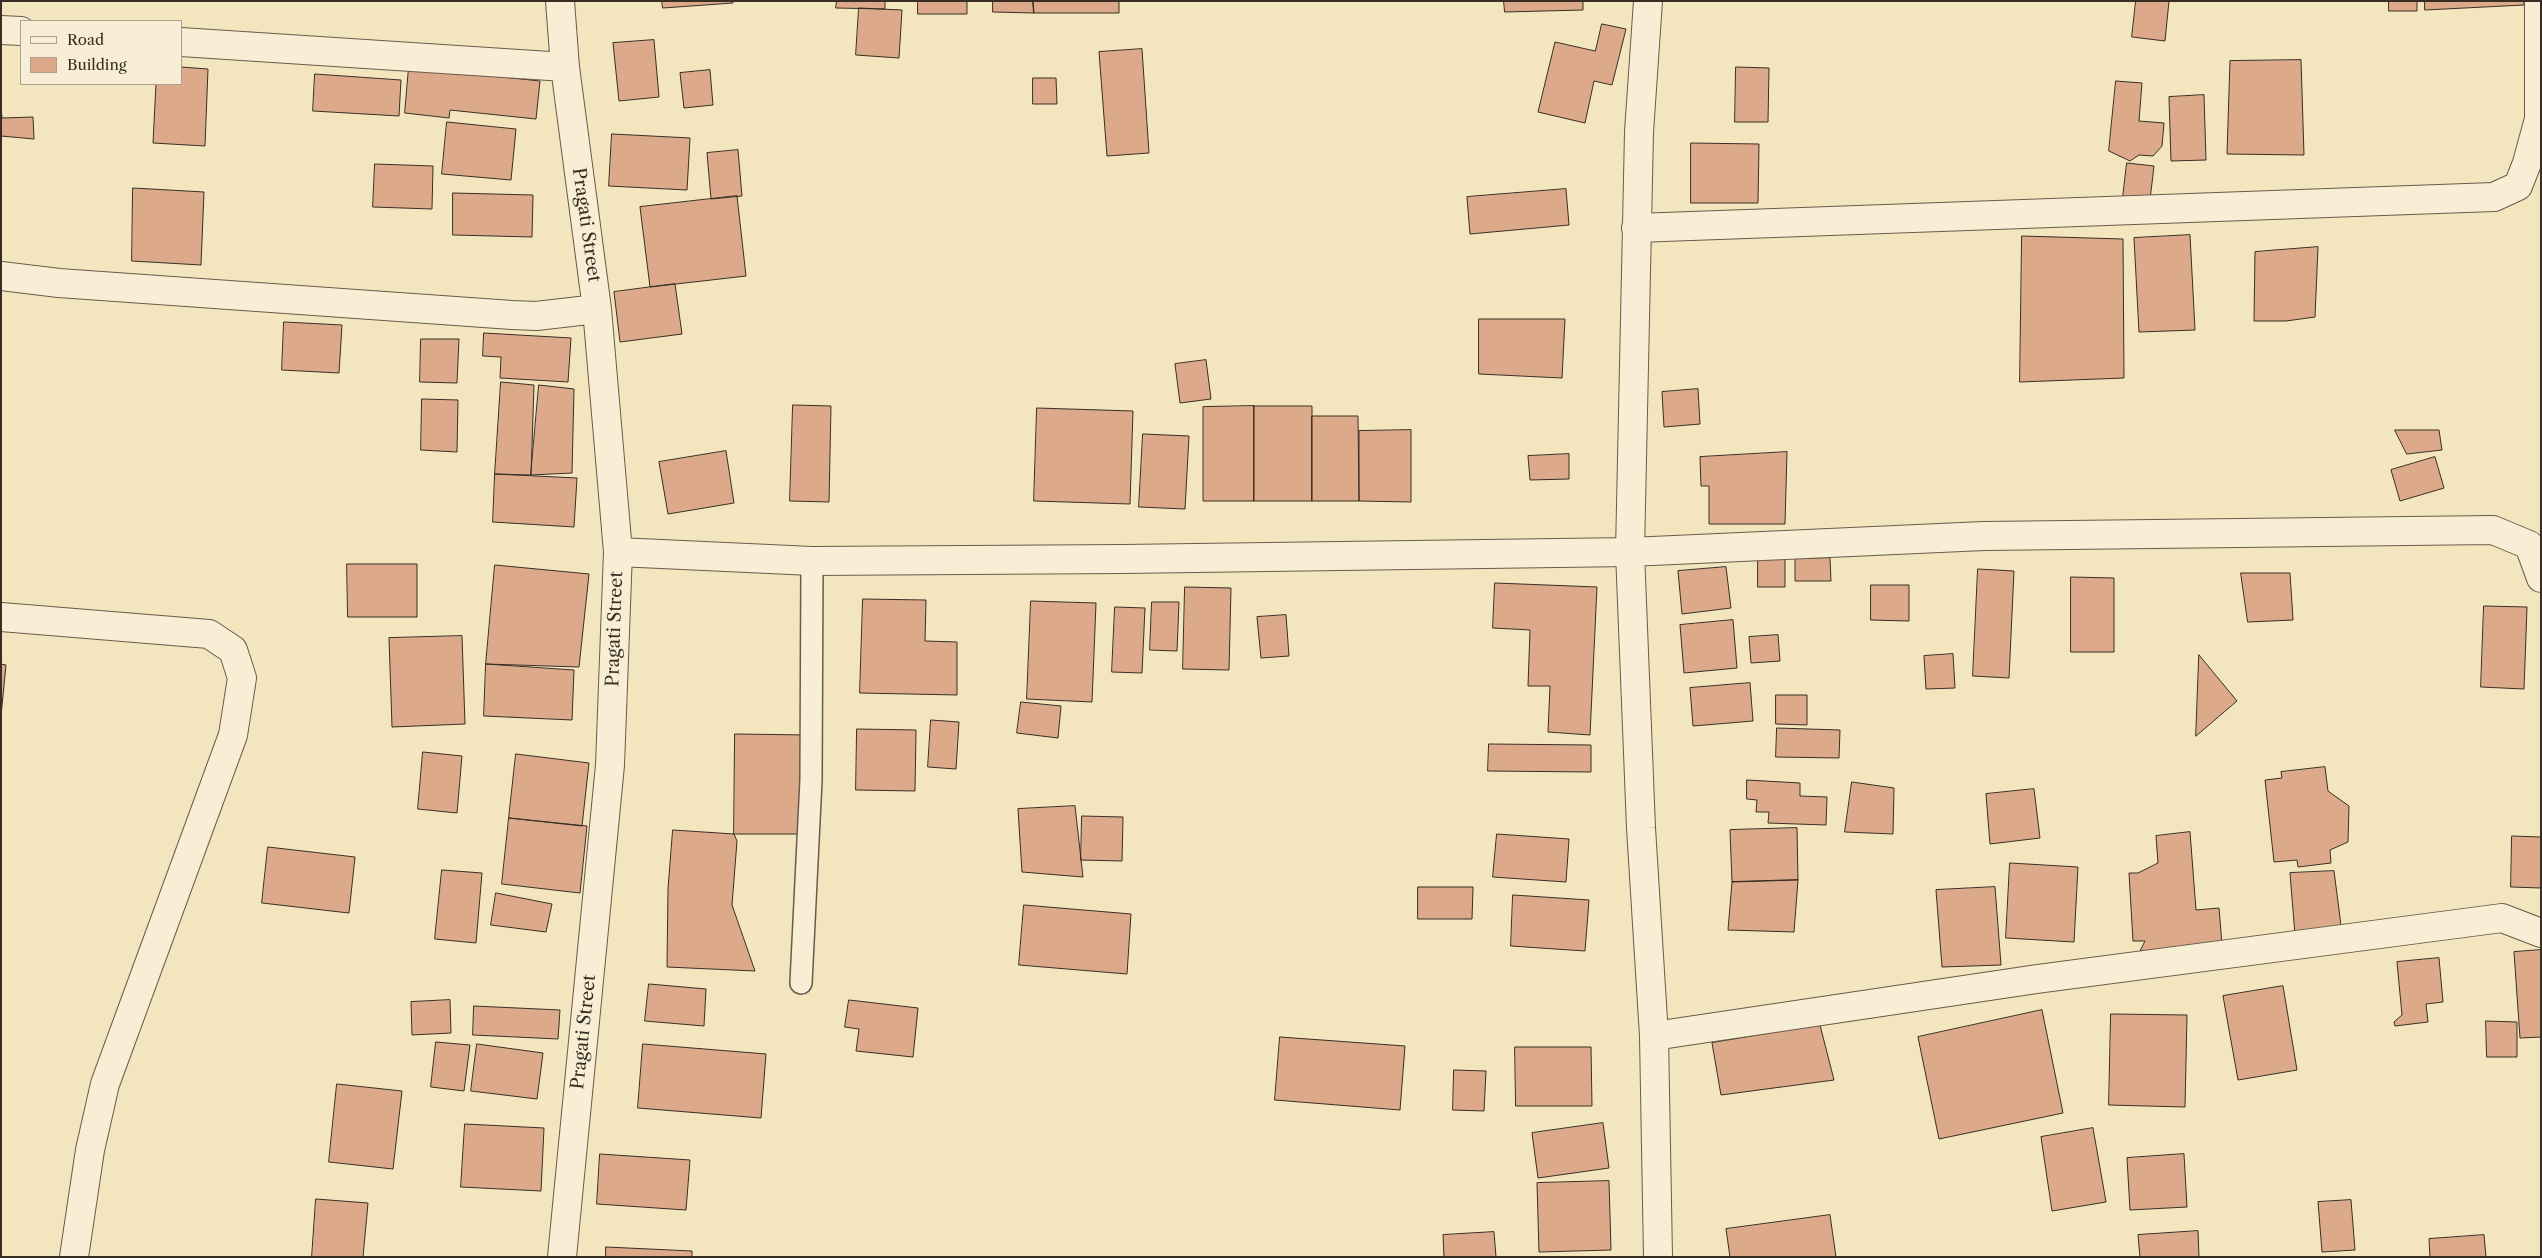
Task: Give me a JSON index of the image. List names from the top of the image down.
{
  "streets": {
    "street": ["Pragati Street"]
  },
  "legend": ["Road", "Building"]
}
